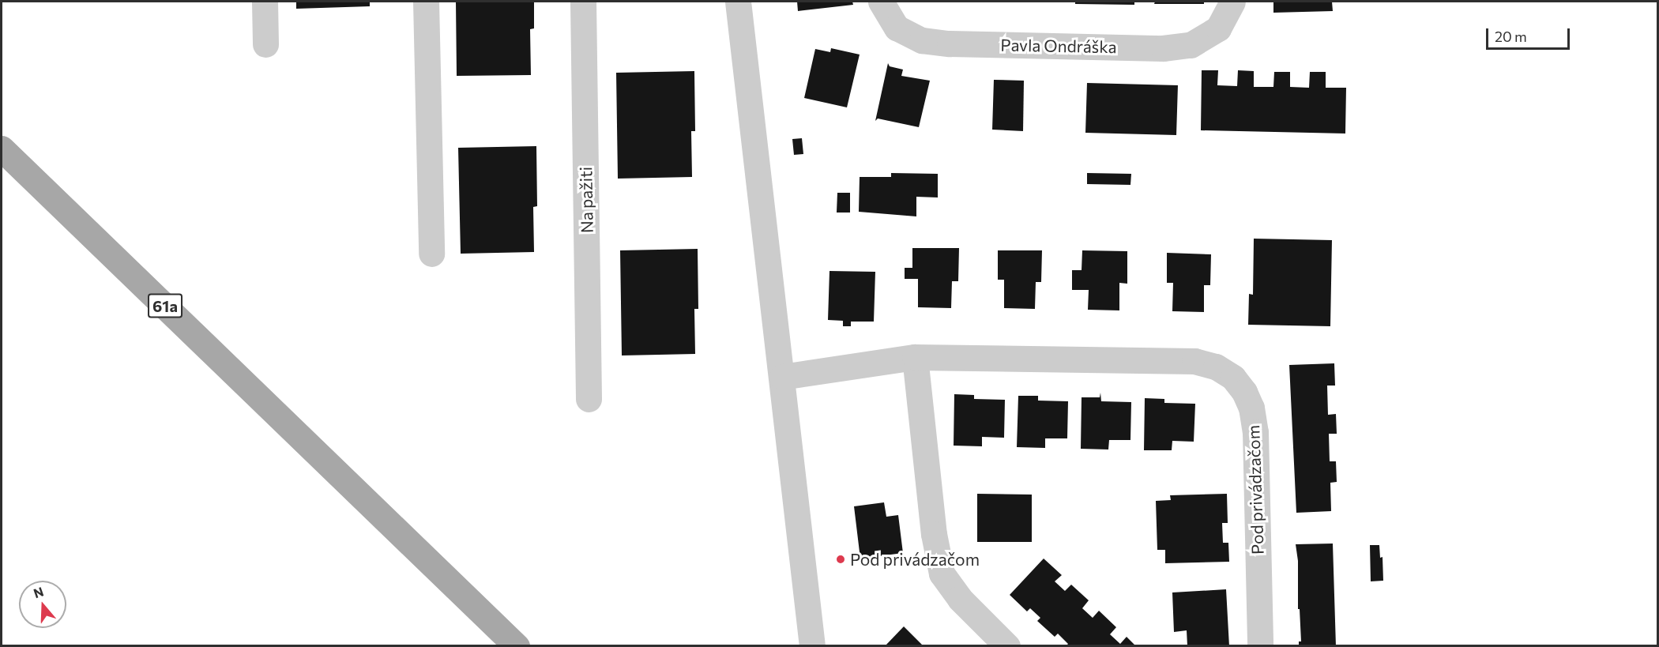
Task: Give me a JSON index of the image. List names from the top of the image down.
{
  "streets": {
    "main road": ["61a"],
    "street": ["Pavla Ondráška", "Na pažiti", "Pod privádzačom"]
  },
  "places": ["Pod privádzačom"],
  "scale_bar": "20 m",
  "north": "top"
}
